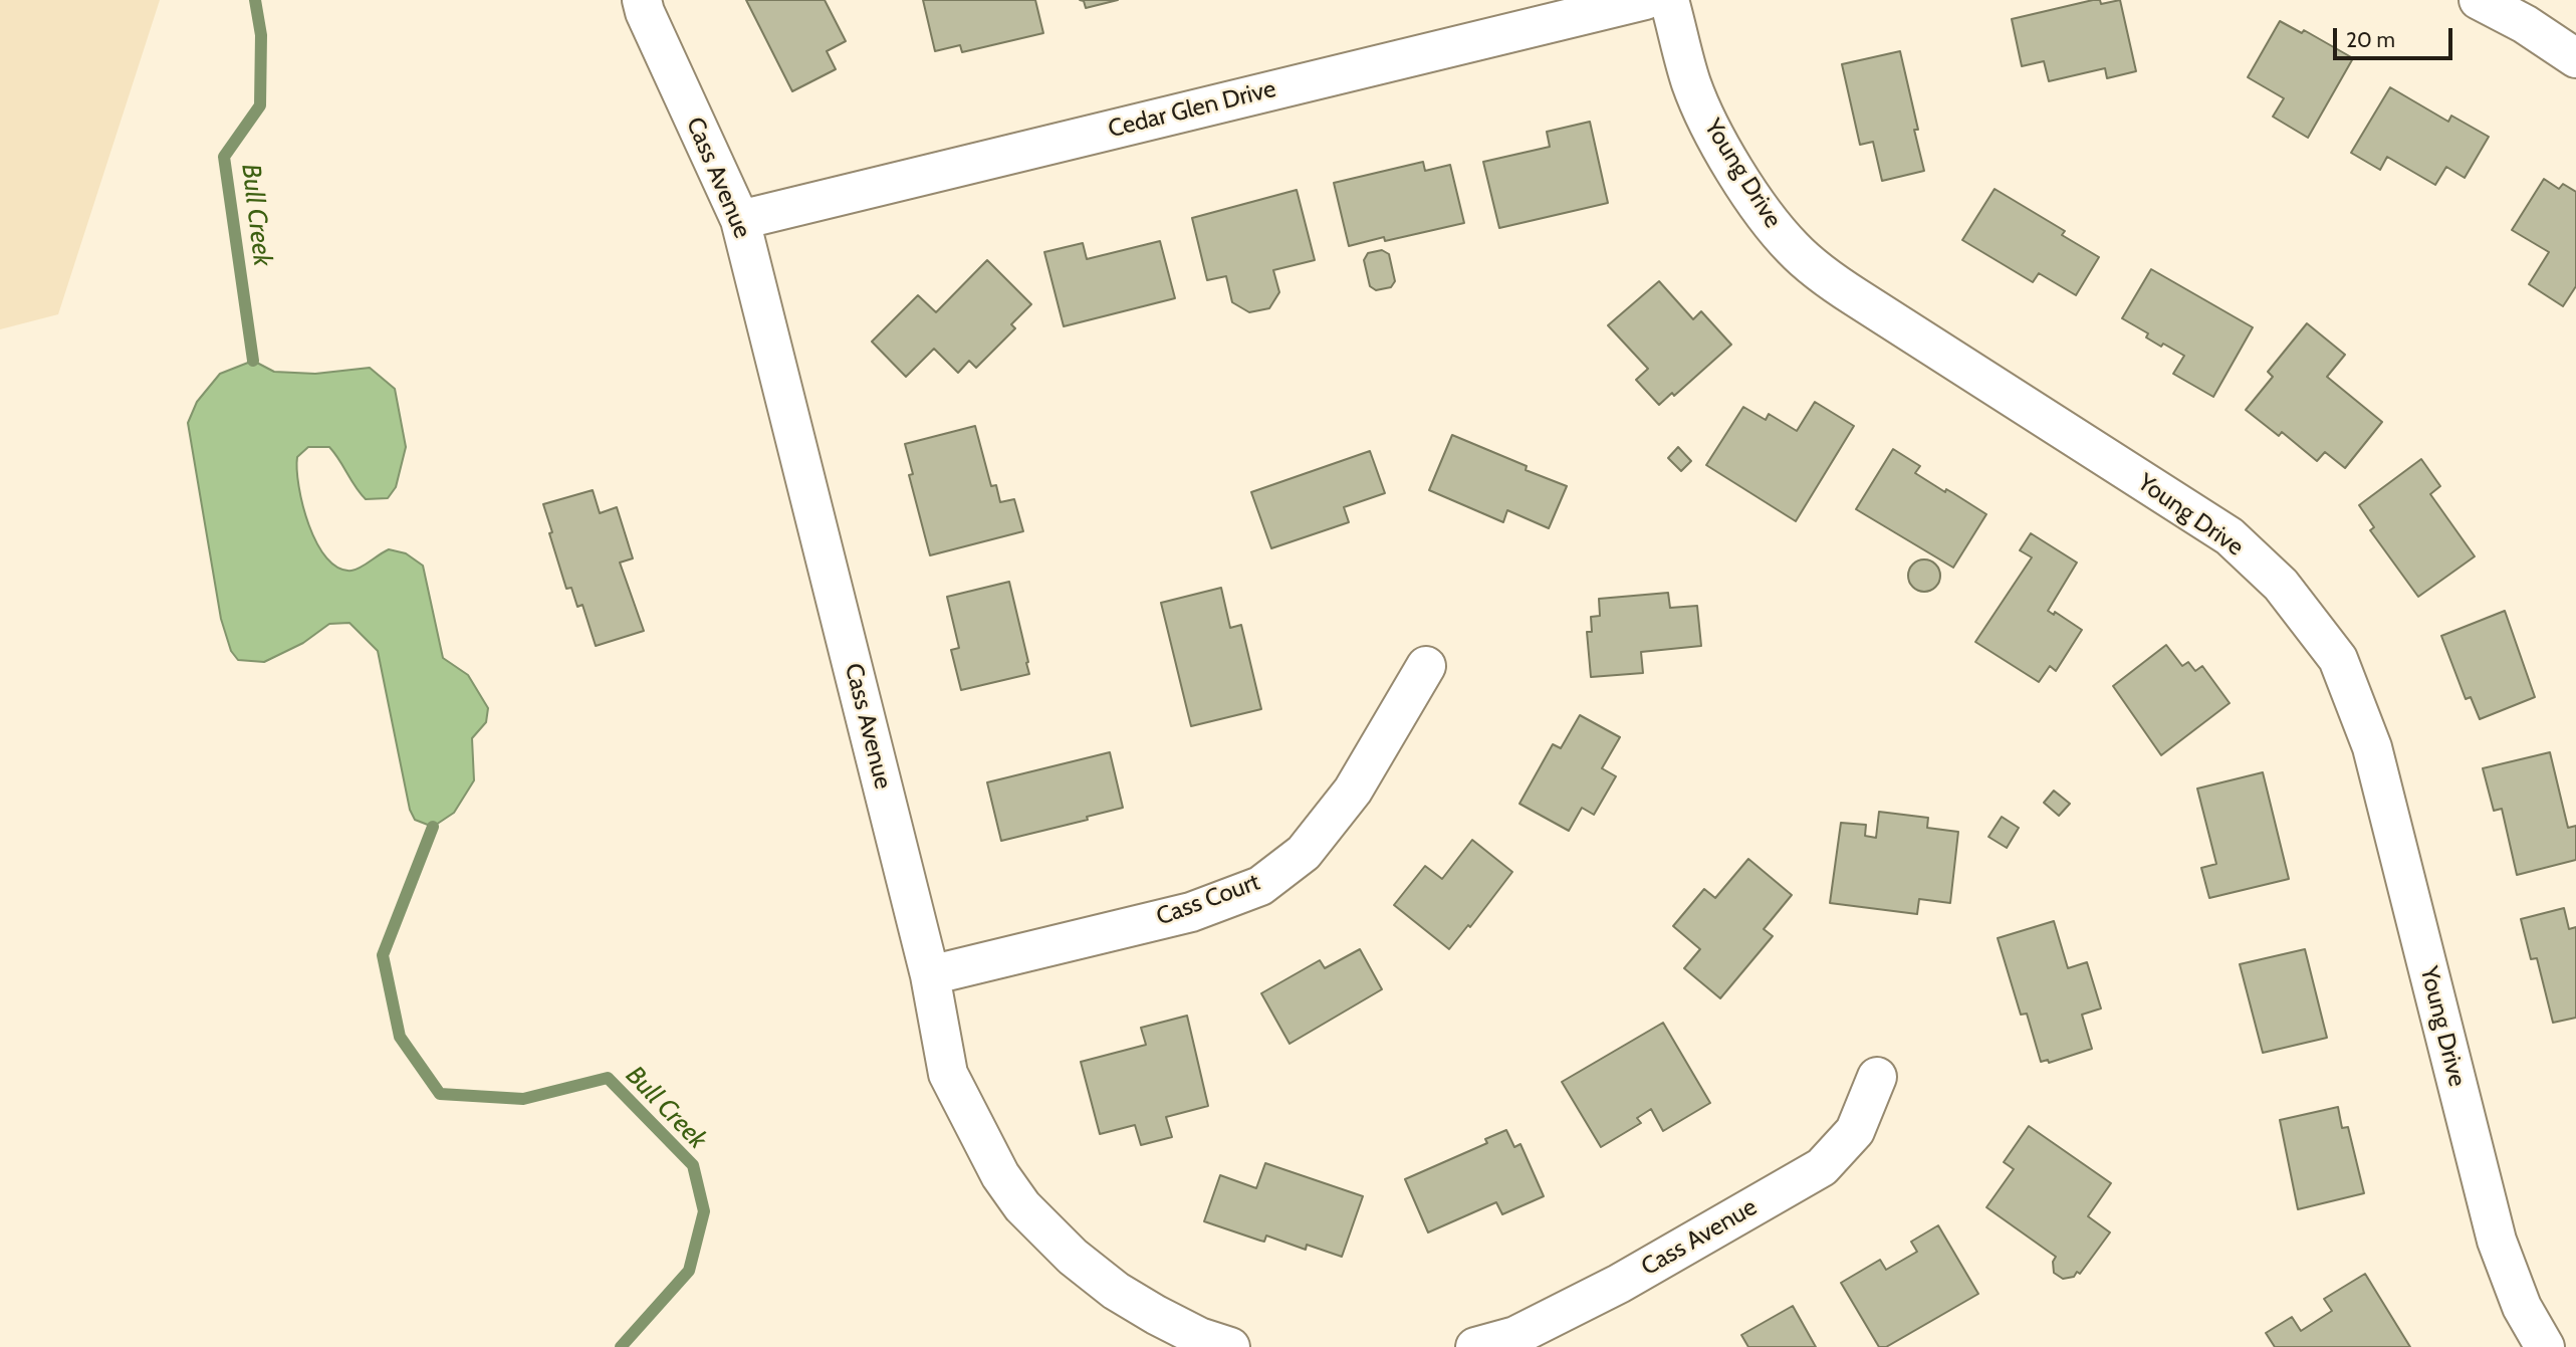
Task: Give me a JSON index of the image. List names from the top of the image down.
{
  "streets": {
    "street": [
      "Cedar Glen Drive",
      "Young Drive",
      "Cass Avenue",
      "Cass Court"
    ]
  },
  "crossings": [
    ["Cedar Glen Drive", "Cass Avenue"],
    ["Cass Avenue", "Cass Court"]
  ],
  "water": ["Bull Creek"],
  "scale_bar": "20 m"
}
